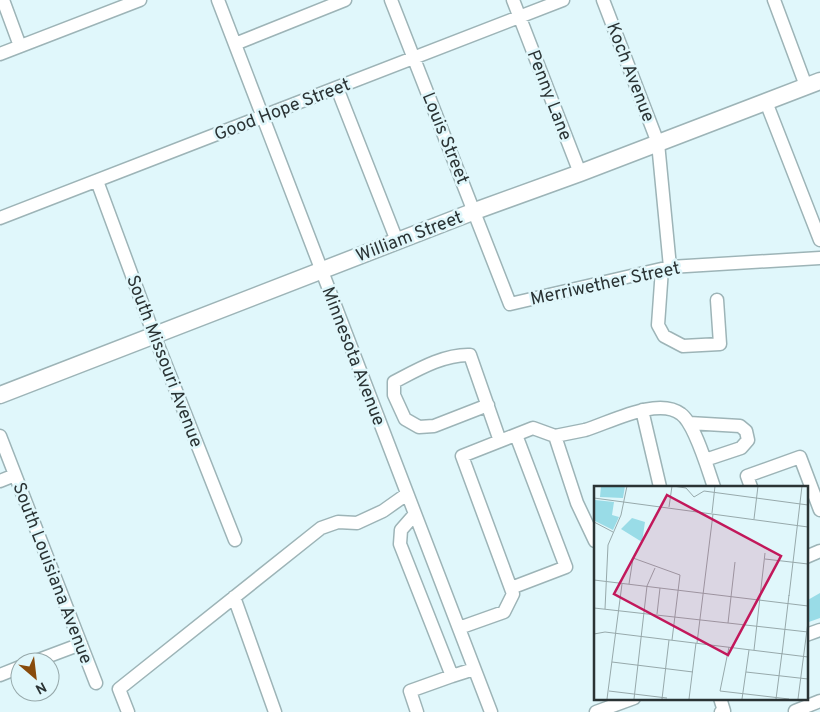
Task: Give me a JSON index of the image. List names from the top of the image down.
{
  "streets": {
    "main road": ["William Street"],
    "street": [
      "Koch Avenue",
      "Penny Lane",
      "Good Hope Street",
      "Louis Street",
      "Merriwether Street",
      "Minnesota Avenue",
      "South Missouri Avenue",
      "South Louisiana Avenue"
    ]
  },
  "crossings": [
    ["Koch Avenue", "William Street"],
    ["Koch Avenue", "Merriwether Street"],
    ["Penny Lane", "Good Hope Street"],
    ["Penny Lane", "William Street"],
    ["Good Hope Street", "Louis Street"],
    ["Good Hope Street", "Minnesota Avenue"],
    ["Good Hope Street", "South Missouri Avenue"],
    ["Louis Street", "William Street"],
    ["Louis Street", "Merriwether Street"],
    ["William Street", "Minnesota Avenue"],
    ["William Street", "South Missouri Avenue"]
  ],
  "north": "bottom right"
}
